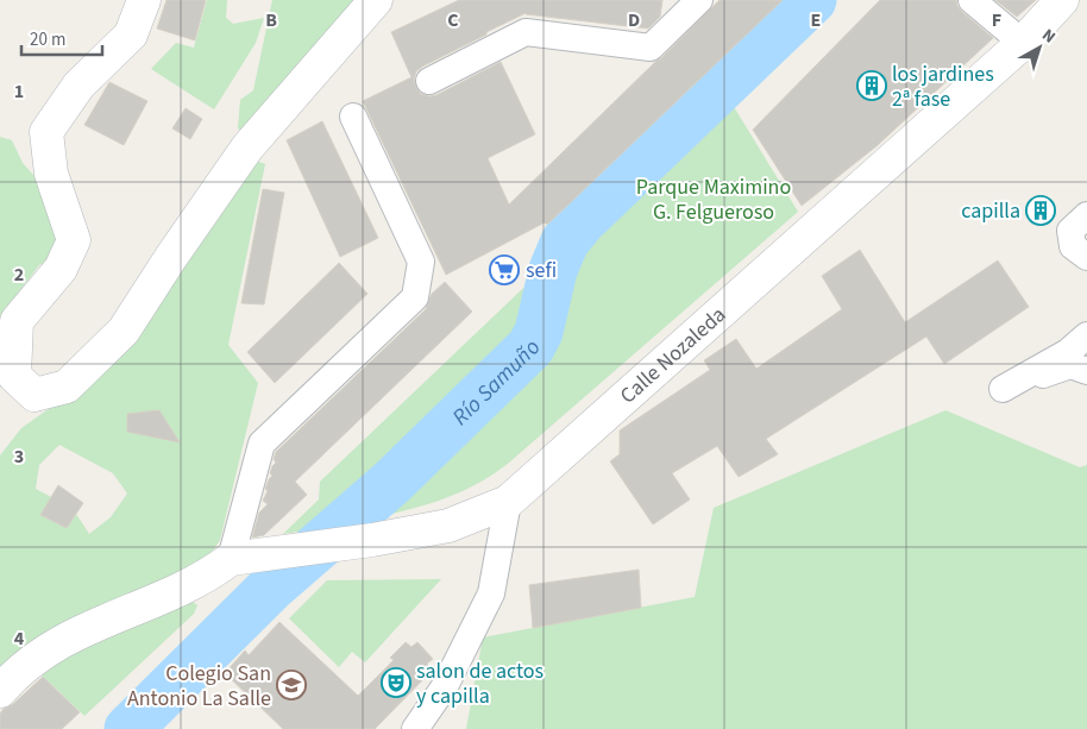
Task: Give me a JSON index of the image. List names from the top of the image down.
{
  "streets": {
    "street": ["Calle Nozaleda"]
  },
  "water": ["Río Samuño"],
  "parks": ["Parque Maximino G. Felgueroso"],
  "places": {
    "building": ["los jardines 2ª fase", "capilla"],
    "supermarket": ["sefi"],
    "theatre": ["salon de actos y capilla"],
    "school or university": ["Colegio San Antonio La Salle"]
  },
  "scale_bar": "20 m",
  "north": "top right",
  "grid": {
    "columns": [
      "B",
      "C",
      "D",
      "E",
      "F"
    ],
    "rows": [
      "1",
      "2",
      "3",
      "4"
    ]
  }
}
